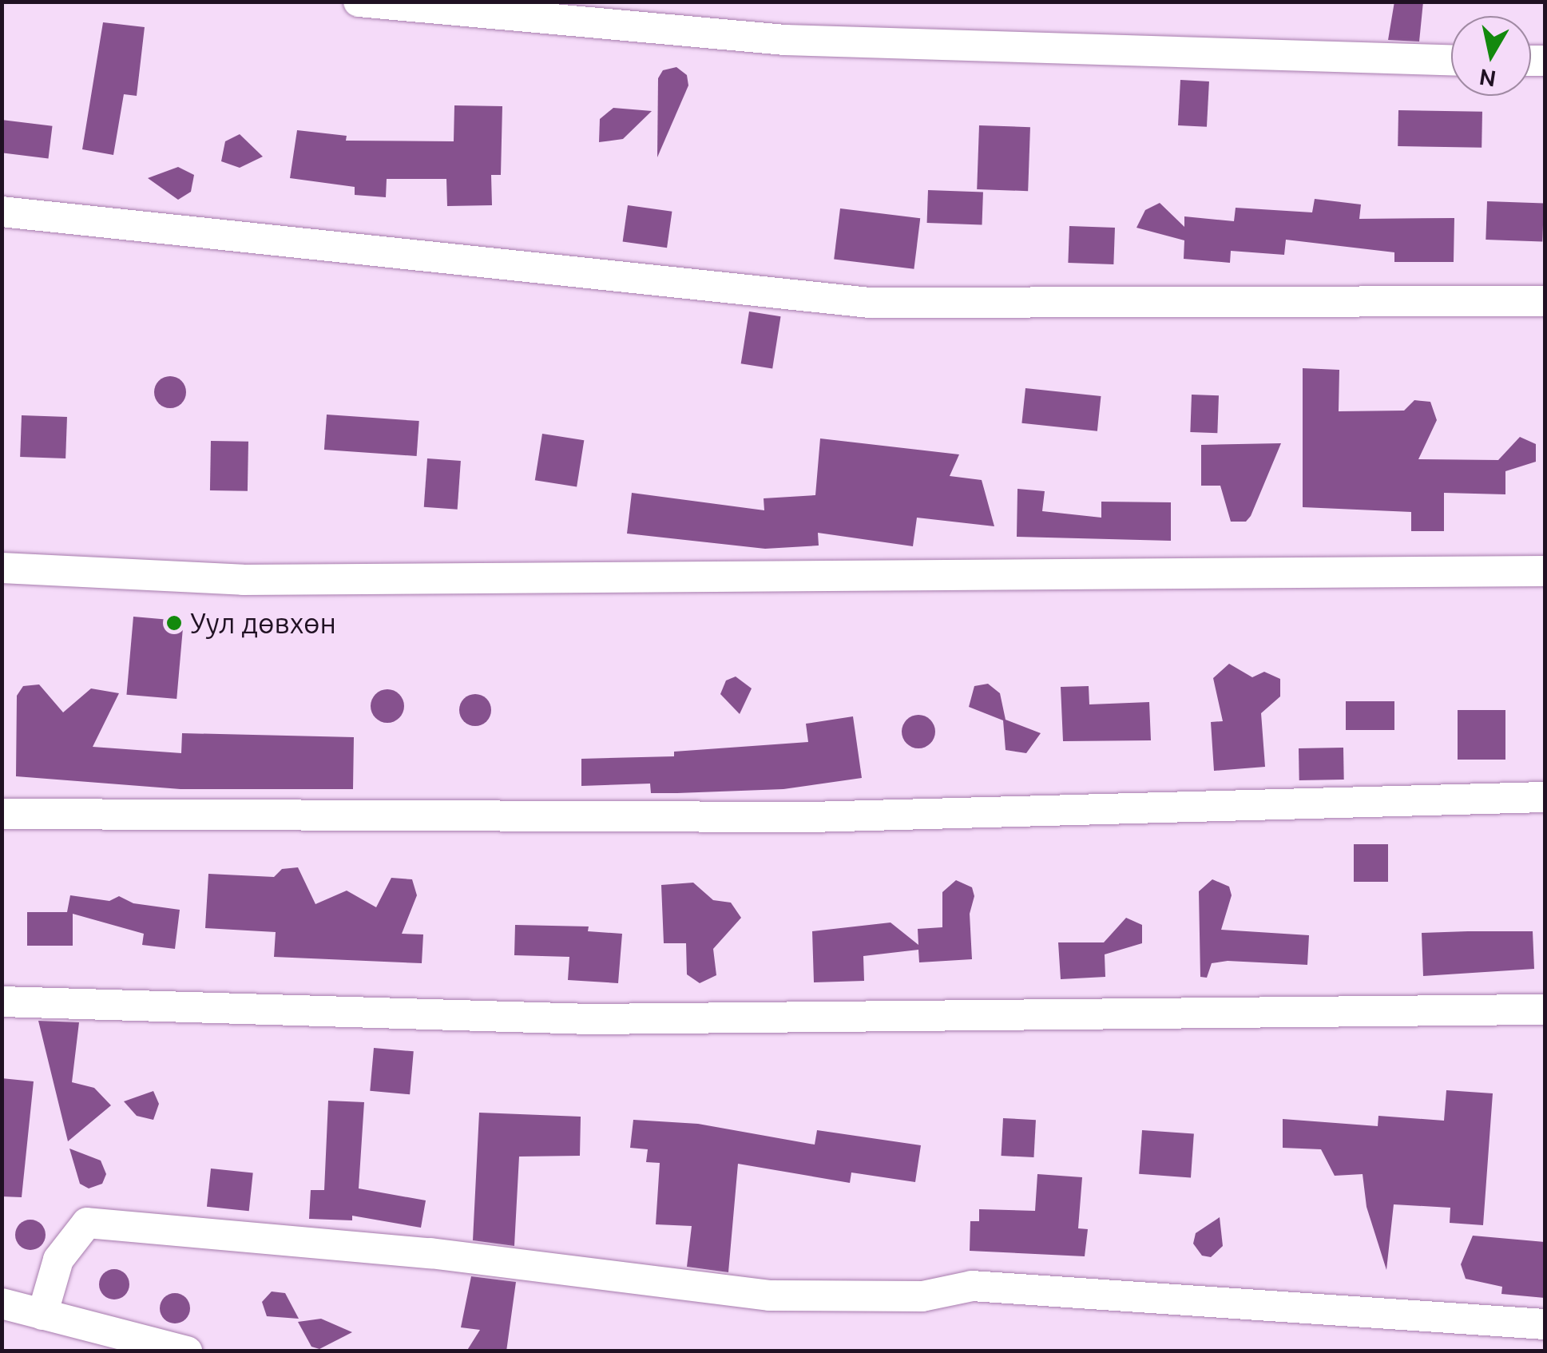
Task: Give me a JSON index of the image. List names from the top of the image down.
{
  "places": ["Уул дөвхөн"],
  "north": "bottom"
}
